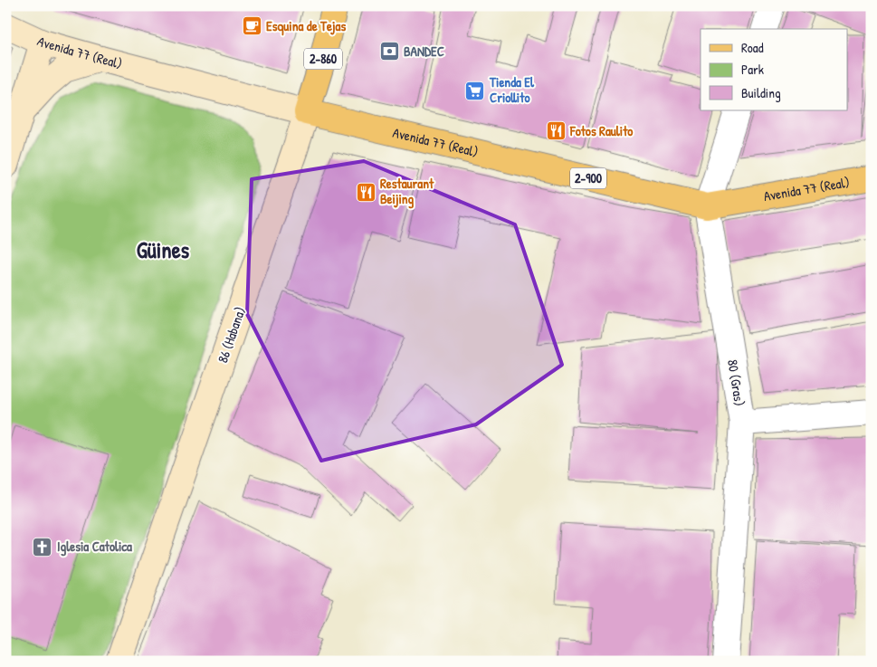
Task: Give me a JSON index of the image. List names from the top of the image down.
{
  "streets": {
    "main road": [
      "Avenida 77 (Real)",
      "2-860",
      "2-900",
      "86 (Habana)"
    ],
    "street": ["80 (Gras)"]
  },
  "crossings": [
    ["Avenida 77 (Real)", "86 (Habana)"],
    ["Avenida 77 (Real)", "80 (Gras)"]
  ],
  "districts": ["Güines"],
  "places": {
    "cafe": ["Esquina de Tejas"],
    "bank": ["BANDEC"],
    "supermarket": ["Tienda El Criollito"],
    "restaurant": ["Fotos Raulito", "Restaurant Beijing"],
    "church": ["Iglesia Catolica"]
  },
  "legend": ["Road", "Park", "Building"]
}
